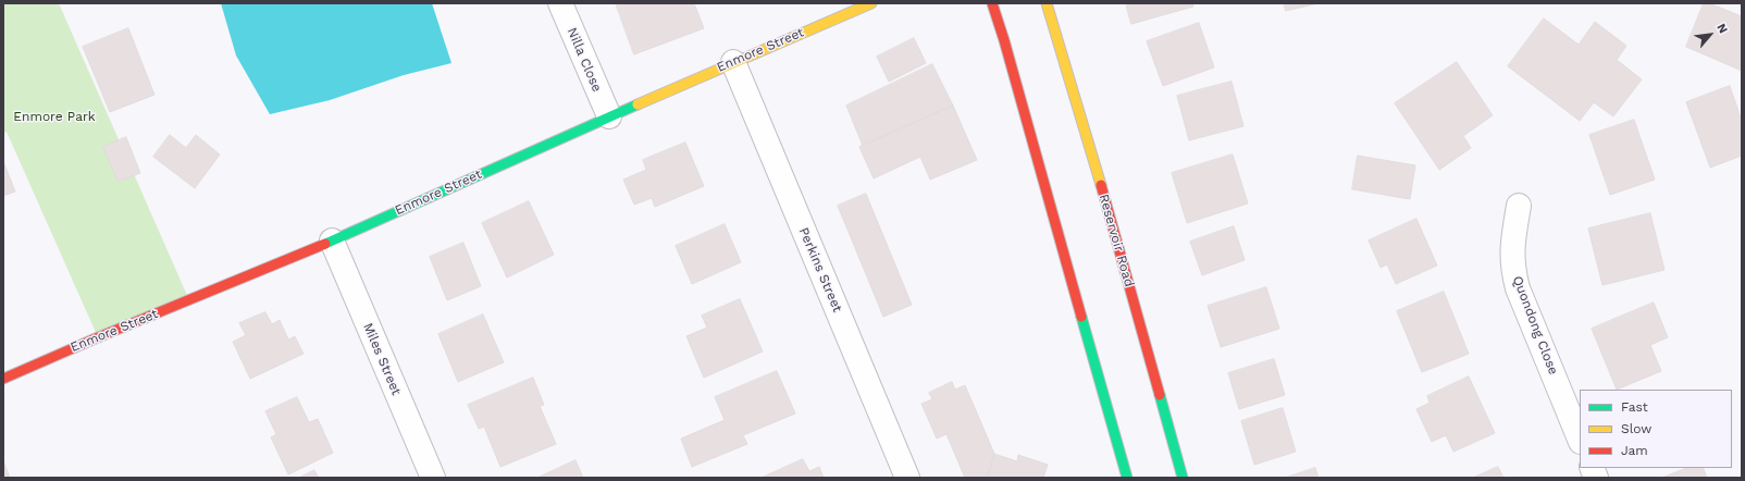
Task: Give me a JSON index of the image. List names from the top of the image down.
{
  "streets": {
    "main road": ["Enmore Street", "Reservoir Road"],
    "street": [
      "Nilla Close",
      "Perkins Street",
      "Quondong Close",
      "Miles Street"
    ]
  },
  "crossings": [
    ["Enmore Street", "Nilla Close"],
    ["Enmore Street", "Perkins Street"],
    ["Enmore Street", "Miles Street"]
  ],
  "parks": ["Enmore Park"],
  "legend": ["Fast", "Slow", "Jam"],
  "north": "top right"
}
